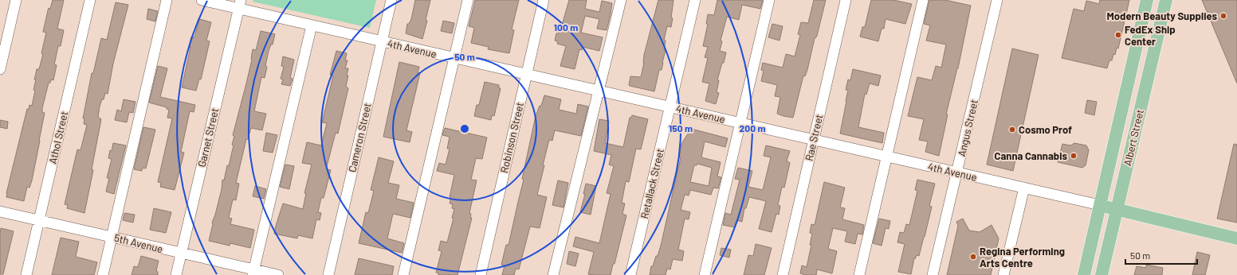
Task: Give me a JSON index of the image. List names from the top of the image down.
{
  "streets": {
    "main road": ["4th Avenue", "Albert Street"],
    "street": [
      "Angus Street",
      "Athol Street",
      "Garnet Street",
      "Cameron Street",
      "Robinson Street",
      "Rae Street",
      "Retallack Street",
      "5th Avenue"
    ]
  },
  "crossings": [
    ["4th Avenue", "Angus Street"],
    ["4th Avenue", "Garnet Street"],
    ["4th Avenue", "Cameron Street"],
    ["4th Avenue", "Robinson Street"],
    ["4th Avenue", "Rae Street"],
    ["4th Avenue", "Albert Street"],
    ["4th Avenue", "Retallack Street"],
    ["Athol Street", "5th Avenue"],
    ["Garnet Street", "5th Avenue"]
  ],
  "places": [
    "Modern Beauty Supplies",
    "FedEx Ship Center",
    "Cosmo Prof",
    "Canna Cannabis",
    "Regina Performing Arts Centre"
  ],
  "scale_bar": "50 m",
  "rings": [
    "100 m",
    "50 m",
    "150 m",
    "200 m"
  ]
}
